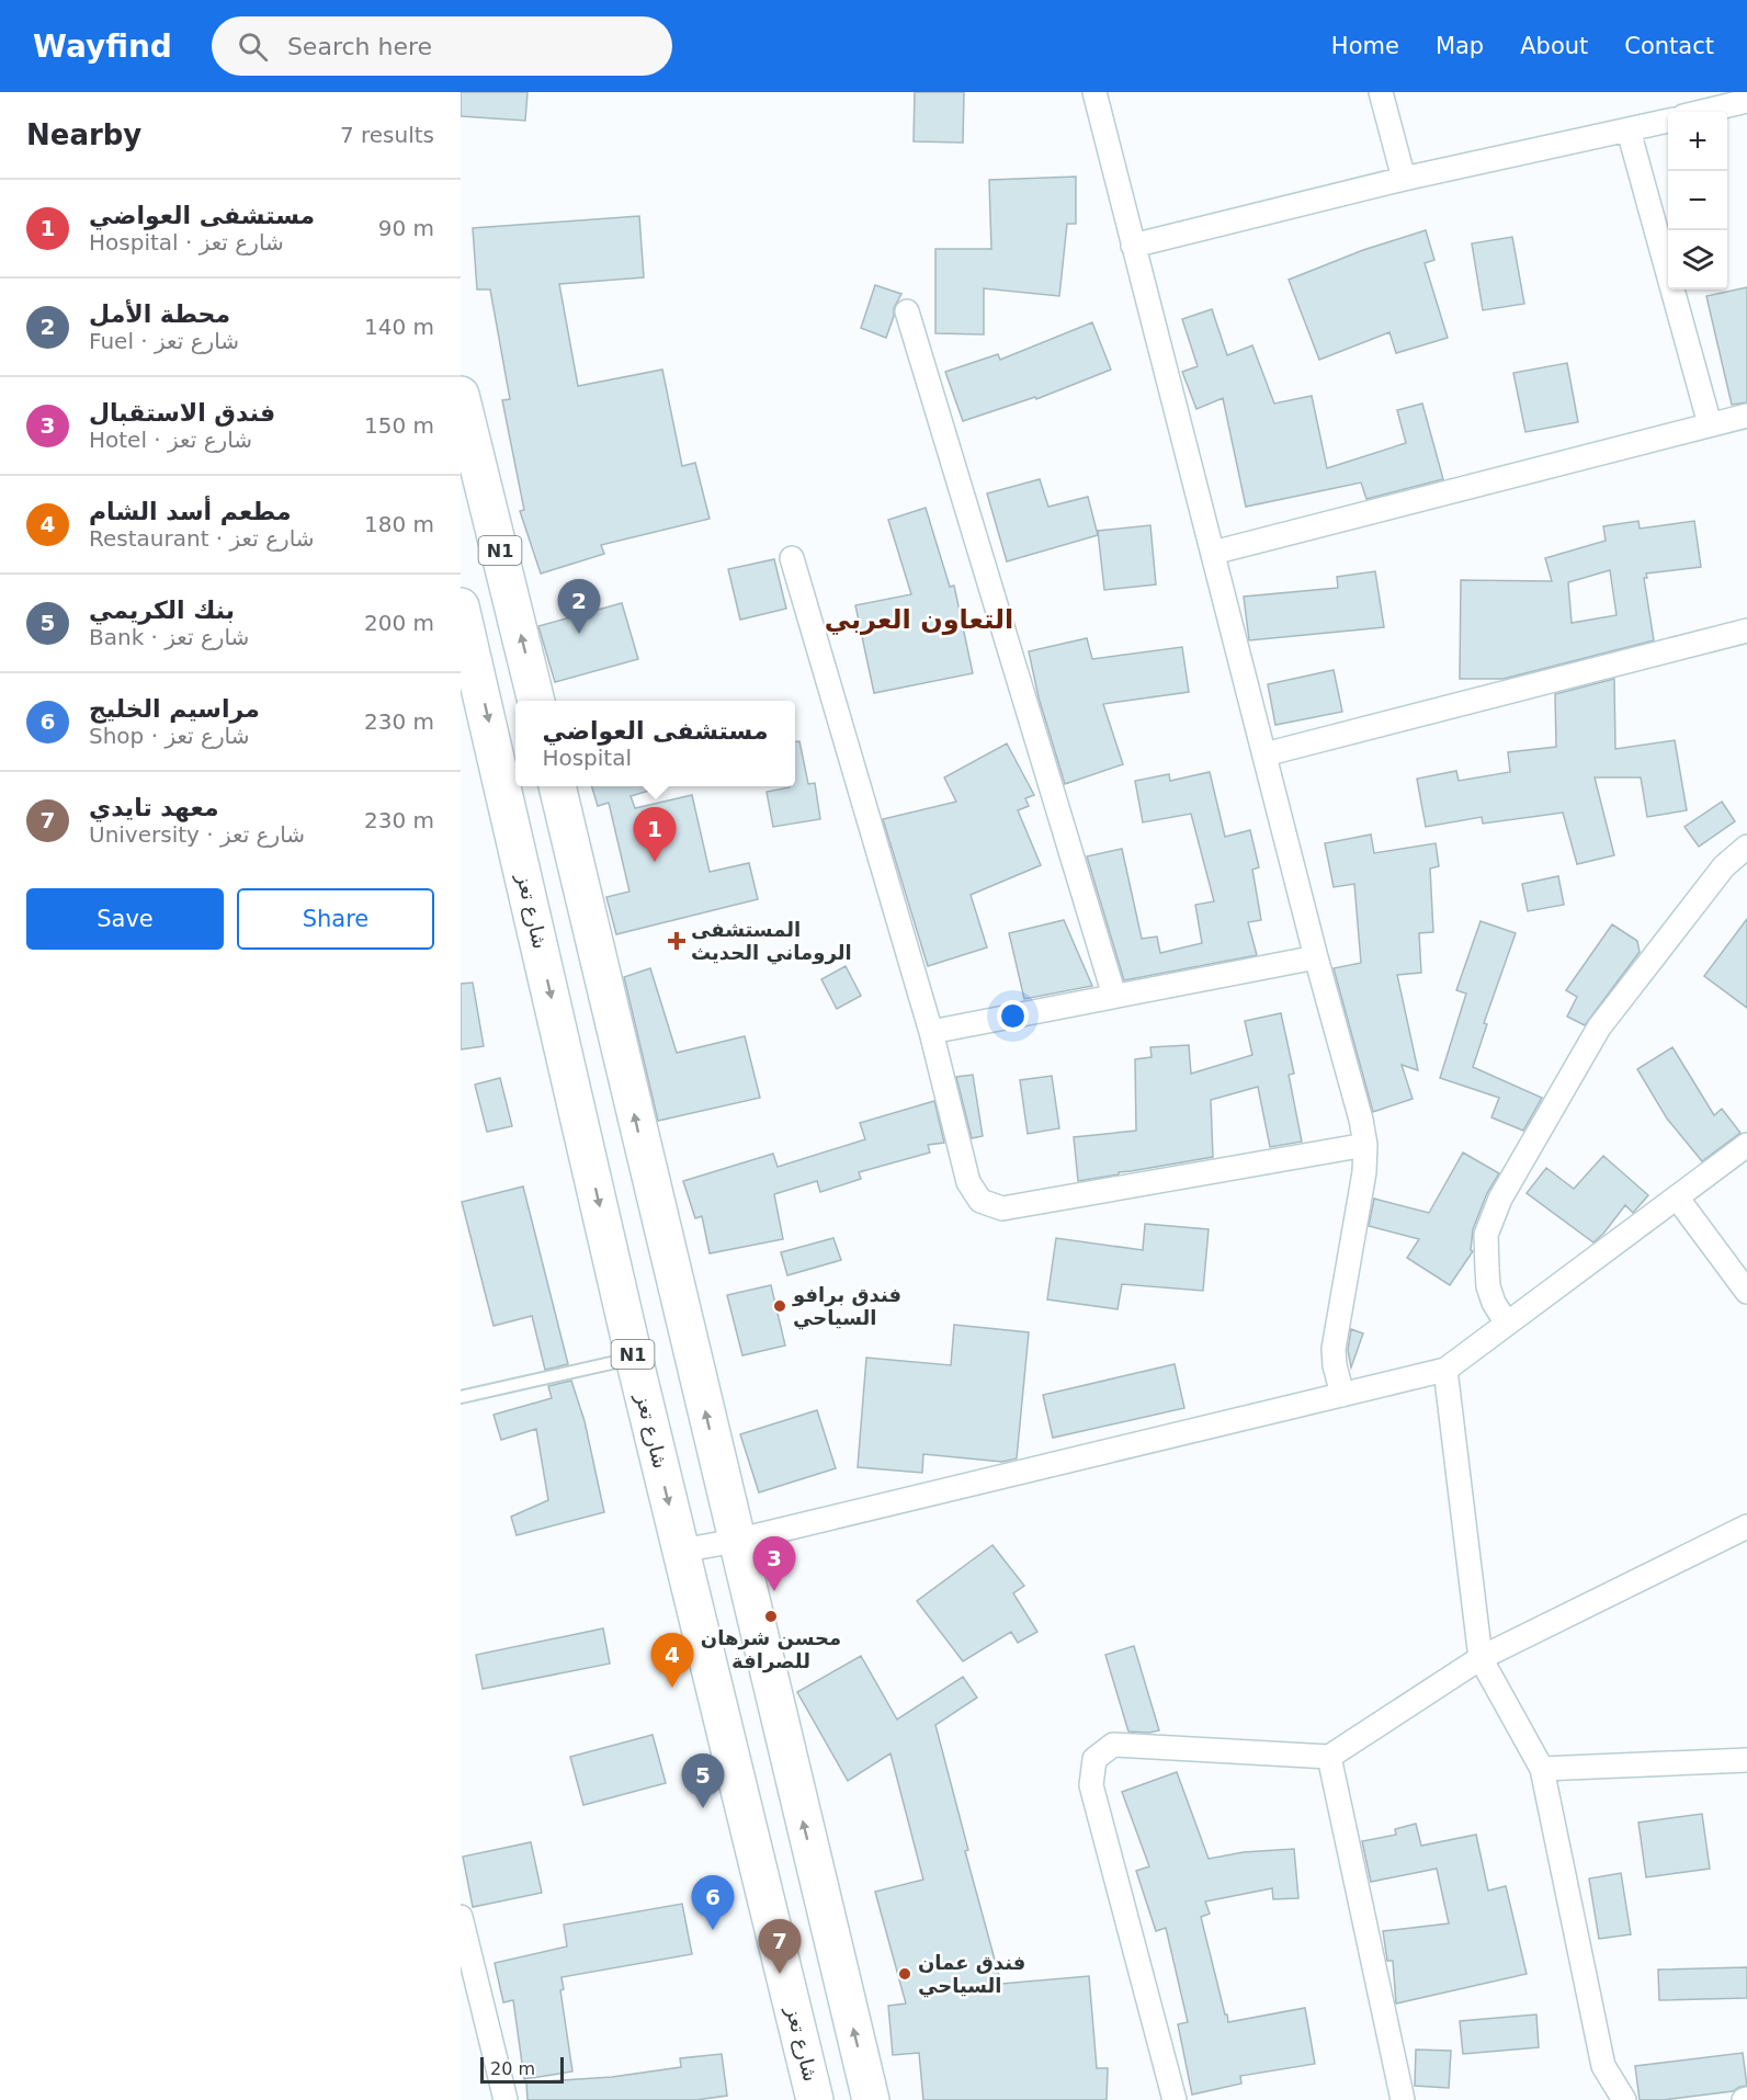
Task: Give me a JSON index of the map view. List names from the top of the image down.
{
  "streets": {
    "highway": ["N1", "شارع تعز"]
  },
  "districts": ["التعاون العربي"],
  "places": {
    "health": ["المستشفى الروماني الحديث"],
    "other": ["فندق برافو السياحي", "محسن شرهان للصرافة", "فندق عمان السياحي"]
  },
  "scale_bar": "20 m",
  "page": {
    "header": "Wayfind",
    "search": "Search here",
    "nav": [
      "Home",
      "Map",
      "About",
      "Contact"
    ],
    "heading": ["Nearby", "7 results"],
    "map_buttons": ["+", "−"],
    "list": [
      {
        "mark": "1",
        "name": "مستشفى العواضي",
        "note": "Hospital · شارع تعز",
        "value": "90 m"
      },
      {
        "mark": "2",
        "name": "محطة الأمل",
        "note": "Fuel · شارع تعز",
        "value": "140 m"
      },
      {
        "mark": "3",
        "name": "فندق الاستقبال",
        "note": "Hotel · شارع تعز",
        "value": "150 m"
      },
      {
        "mark": "4",
        "name": "مطعم أسد الشام",
        "note": "Restaurant · شارع تعز",
        "value": "180 m"
      },
      {
        "mark": "5",
        "name": "بنك الكريمي",
        "note": "Bank · شارع تعز",
        "value": "200 m"
      },
      {
        "mark": "6",
        "name": "مراسيم الخليج",
        "note": "Shop · شارع تعز",
        "value": "230 m"
      },
      {
        "mark": "7",
        "name": "معهد تايدي",
        "note": "University · شارع تعز",
        "value": "230 m"
      }
    ],
    "pins": [
      "2",
      "1",
      "3",
      "4",
      "5",
      "6",
      "7"
    ],
    "popup": ["مستشفى العواضي", "Hospital"],
    "buttons": ["Save", "Share"],
    "scale": "20 m"
  }
}
